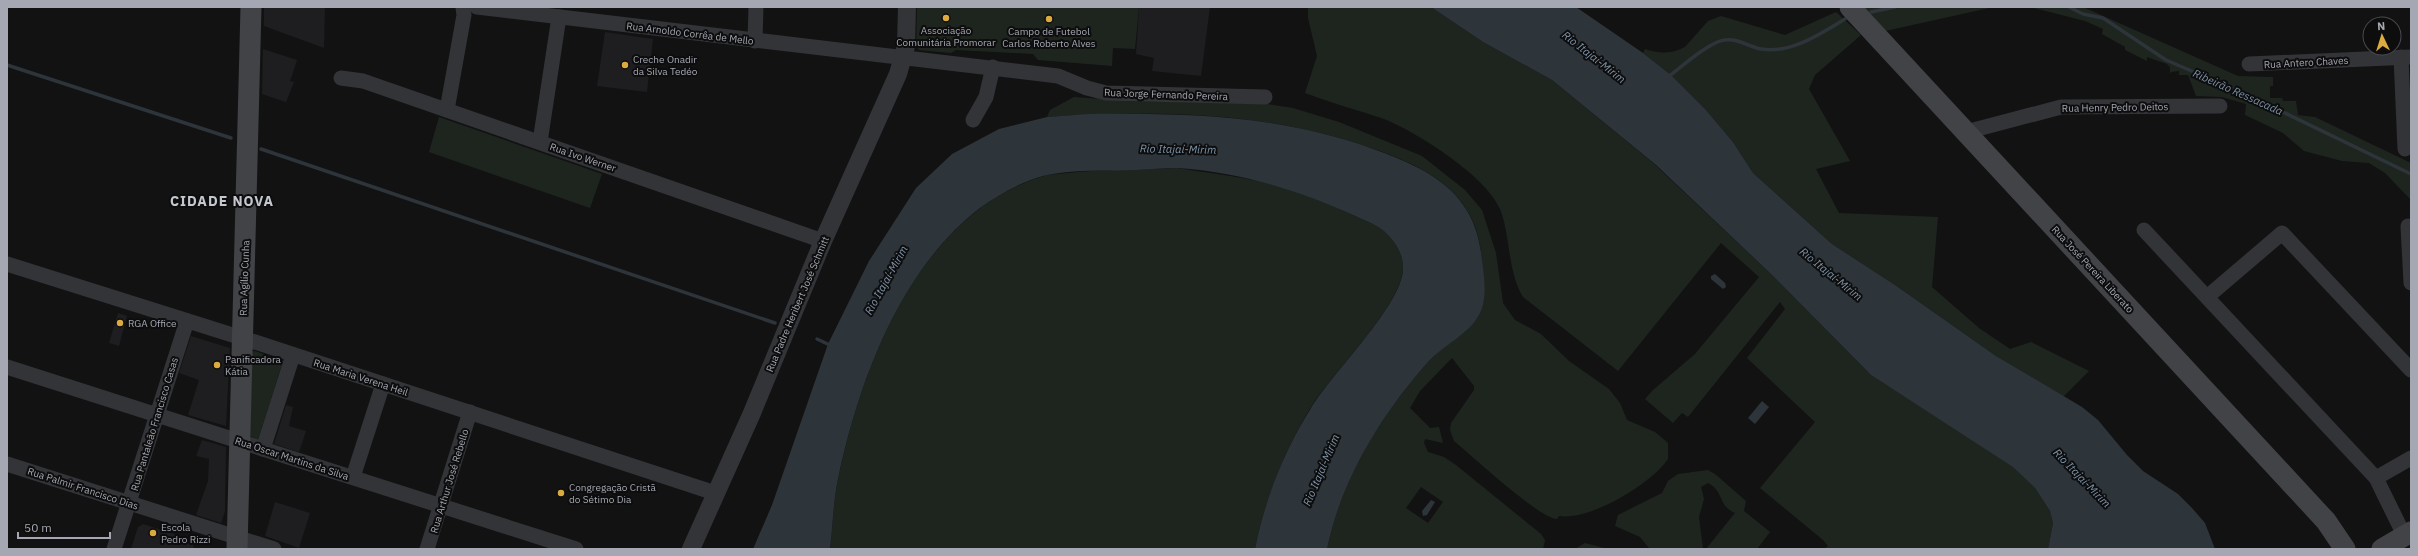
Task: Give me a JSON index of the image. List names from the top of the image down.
{
  "streets": {
    "main road": ["Rua José Pereira Liberato", "Rua Agílio Cunha"],
    "street": [
      "Rua Arnoldo Corrêa de Mello",
      "Rua Antero Chaves",
      "Rua Jorge Fernando Pereira",
      "Rua Henry Pedro Deitos",
      "Rua Ivo Werner",
      "Rua Padre Heribert José Schmitt",
      "Rua Maria Verena Heil",
      "Rua Pantaleão Francisco Casas",
      "Rua Oscar Martins da Silva",
      "Rua Arthur José Rebello",
      "Rua Palmir Francisco Dias"
    ]
  },
  "crossings": [
    ["Rua Arnoldo Corrêa de Mello", "Rua Jorge Fernando Pereira"],
    ["Rua Arnoldo Corrêa de Mello", "Rua Padre Heribert José Schmitt"],
    ["Rua Jorge Fernando Pereira", "Rua Padre Heribert José Schmitt"],
    ["Rua Henry Pedro Deitos", "Rua José Pereira Liberato"],
    ["Rua Ivo Werner", "Rua Padre Heribert José Schmitt"],
    ["Rua Agílio Cunha", "Rua Maria Verena Heil"],
    ["Rua Agílio Cunha", "Rua Oscar Martins da Silva"],
    ["Rua Agílio Cunha", "Rua Palmir Francisco Dias"],
    ["Rua Padre Heribert José Schmitt", "Rua Maria Verena Heil"],
    ["Rua Maria Verena Heil", "Rua Pantaleão Francisco Casas"],
    ["Rua Maria Verena Heil", "Rua Arthur José Rebello"],
    ["Rua Pantaleão Francisco Casas", "Rua Oscar Martins da Silva"],
    ["Rua Pantaleão Francisco Casas", "Rua Palmir Francisco Dias"],
    ["Rua Oscar Martins da Silva", "Rua Arthur José Rebello"]
  ],
  "districts": ["CIDADE NOVA"],
  "water": ["Rio Itajaí-Mirim", "Ribeirão Ressacada"],
  "places": [
    "Associação Comunitária Promorar",
    "Campo de Futebol Carlos Roberto Alves",
    "Creche Onadir da Silva Tedéo",
    "RGA Office",
    "Panificadora Kátia",
    "Congregação Cristã do Sétimo Dia",
    "Escola Pedro Rizzi"
  ],
  "scale_bar": "50 m",
  "north": "top"
}
